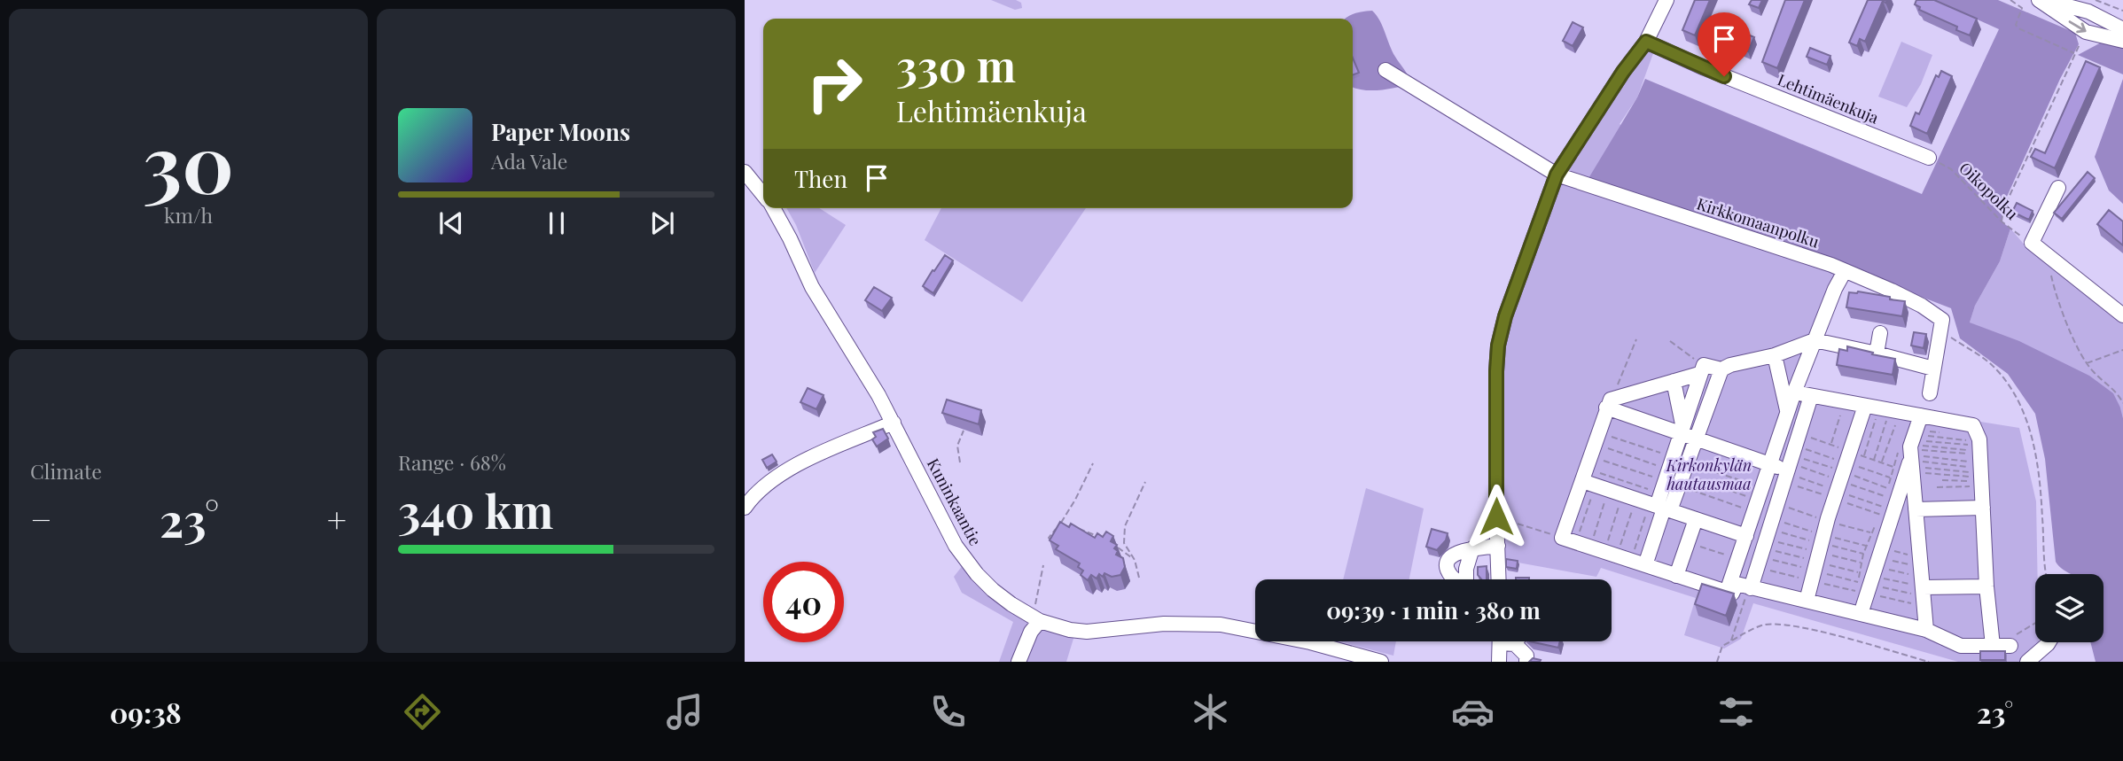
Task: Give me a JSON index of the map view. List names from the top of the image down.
{
  "streets": {
    "street": ["Lehtimäenkuja", "Kirkkomaanpolku", "Kuninkaantie"],
    "path": ["Oikopolku"]
  },
  "crossings": [
    ["Lehtimäenkuja", "Oikopolku"]
  ],
  "parks": ["Kirkonkylän hautausmaa"],
  "page": {
    "tile": [
      ["30", "km/h"],
      "Climate",
      ["Range · 68%", "340 km"]
    ],
    "turn": ["330 m", "Lehtimäenkuja"],
    "song": ["Paper Moons", "Ada Vale"],
    "then": "Then",
    "heat": ["−", "23°", "+"],
    "limit": "40",
    "trip": "09:39 · 1 min · 380 m",
    "tabs": ["09:38", "23°"]
  }
}
